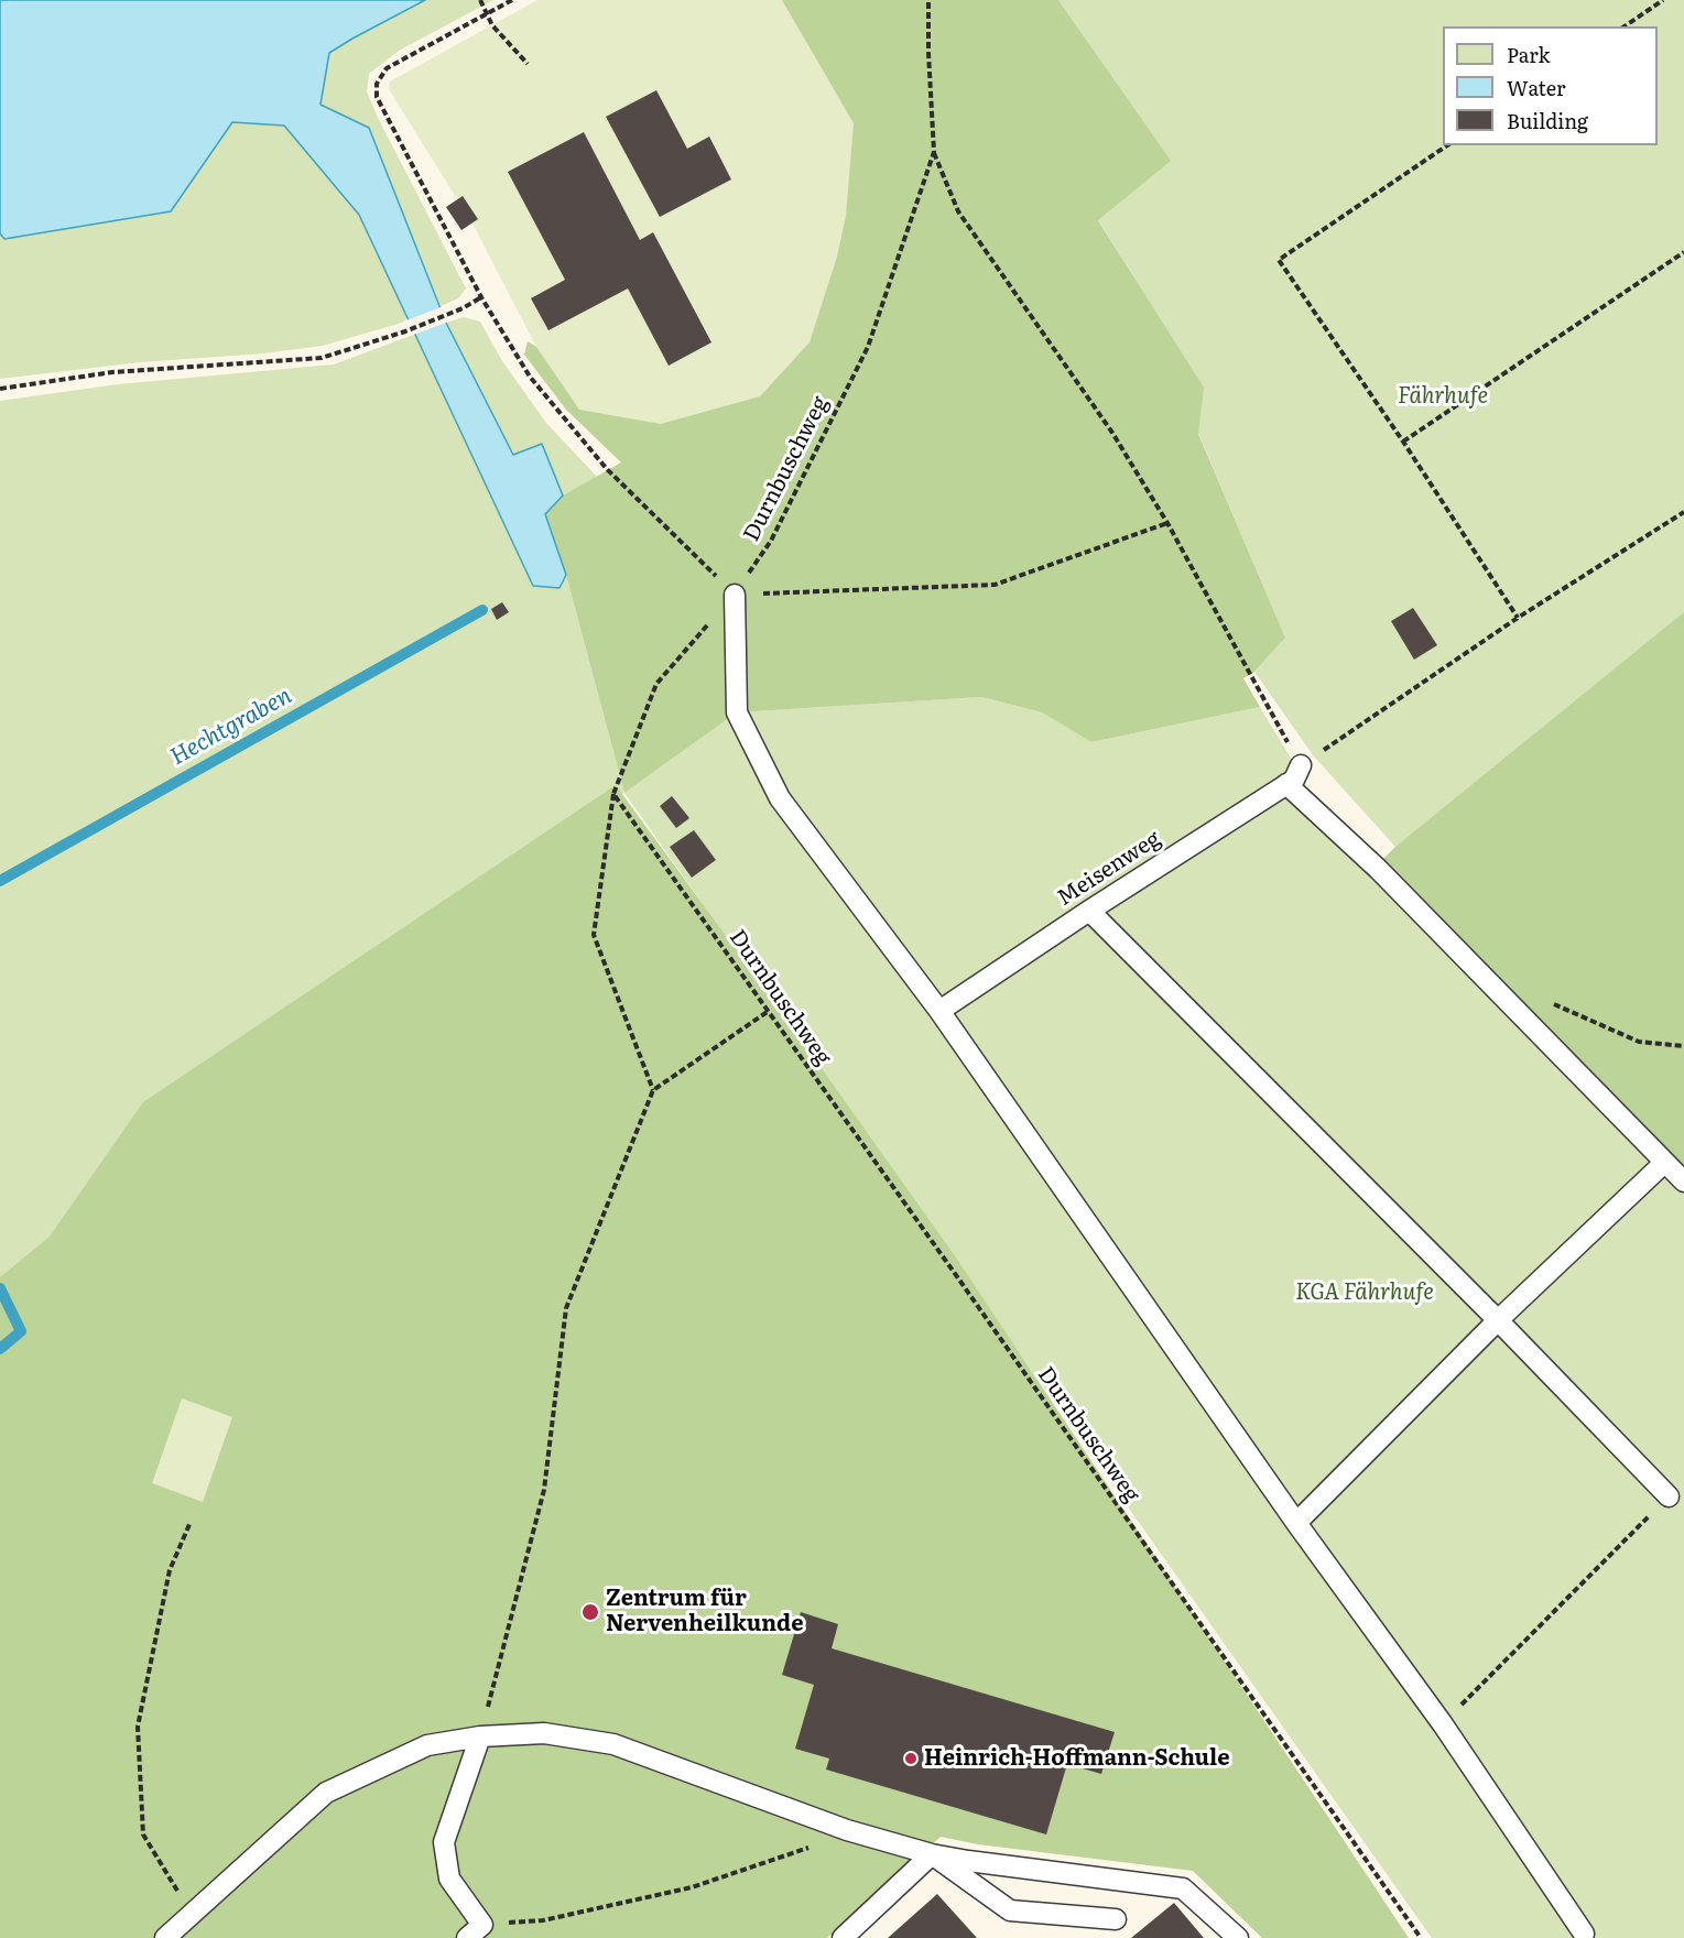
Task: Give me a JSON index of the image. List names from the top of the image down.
{
  "streets": {
    "lane": ["Meisenweg"],
    "path": ["Durnbuschweg"]
  },
  "water": ["Hechtgraben"],
  "parks": ["Fährhufe", "KGA Fährhufe"],
  "places": ["Zentrum für Nervenheilkunde", "Heinrich-Hoffmann-Schule"],
  "legend": ["Park", "Water", "Building"]
}
